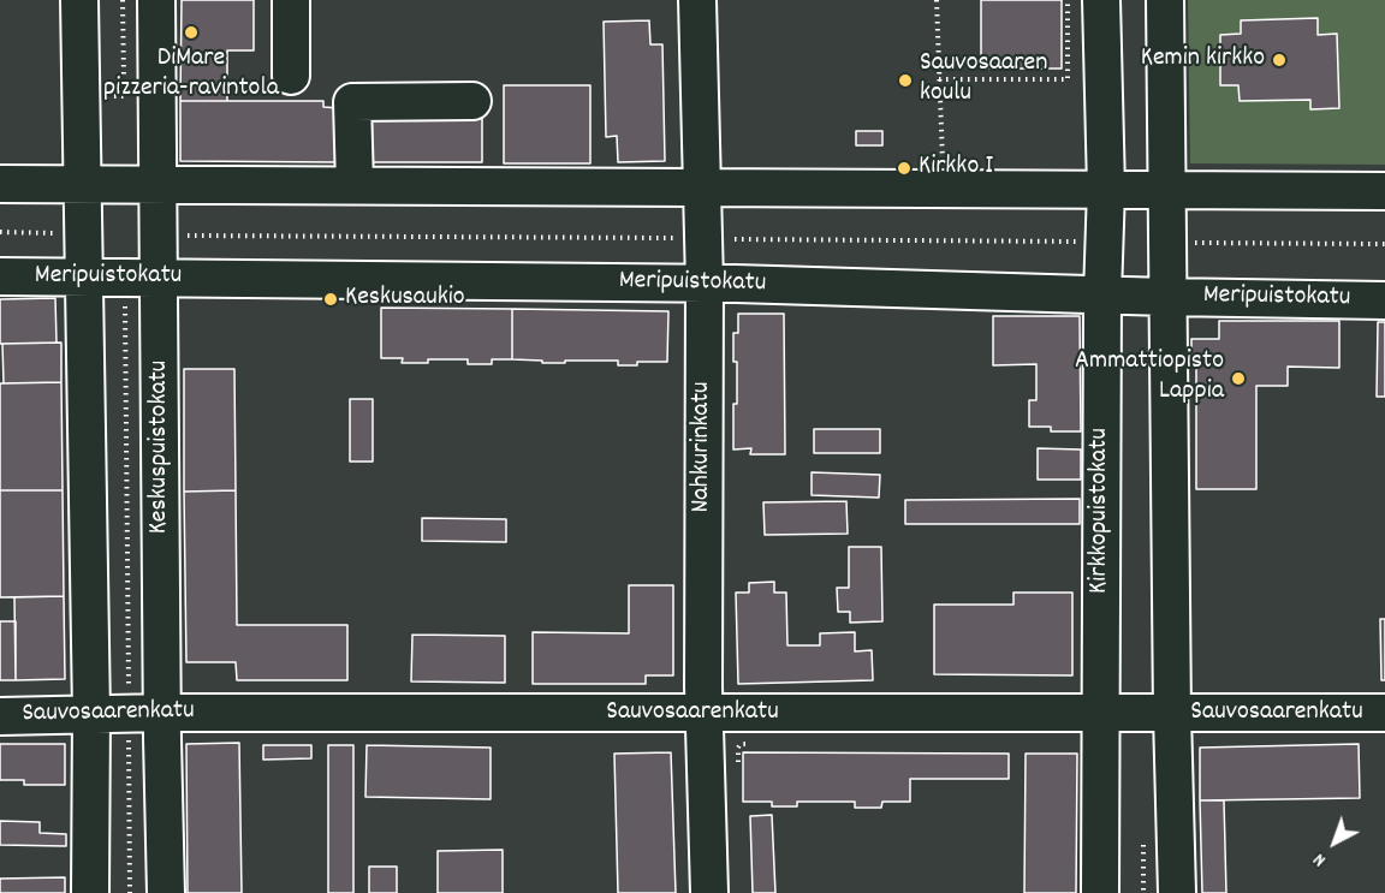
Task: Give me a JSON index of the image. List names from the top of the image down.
{
  "streets": {
    "street": [
      "Meripuistokatu",
      "Keskuspuistokatu",
      "Nahkurinkatu",
      "Kirkkopuistokatu",
      "Sauvosaarenkatu"
    ]
  },
  "crossings": [
    ["Meripuistokatu", "Keskuspuistokatu"],
    ["Meripuistokatu", "Nahkurinkatu"],
    ["Meripuistokatu", "Kirkkopuistokatu"],
    ["Keskuspuistokatu", "Sauvosaarenkatu"],
    ["Nahkurinkatu", "Sauvosaarenkatu"],
    ["Kirkkopuistokatu", "Sauvosaarenkatu"]
  ],
  "places": [
    "DiMare pizzeria-ravintola",
    "Kemin kirkko",
    "Sauvosaaren koulu",
    "Kirkko I",
    "Keskusaukio",
    "Ammattiopisto Lappia"
  ],
  "north": "bottom left"
}
